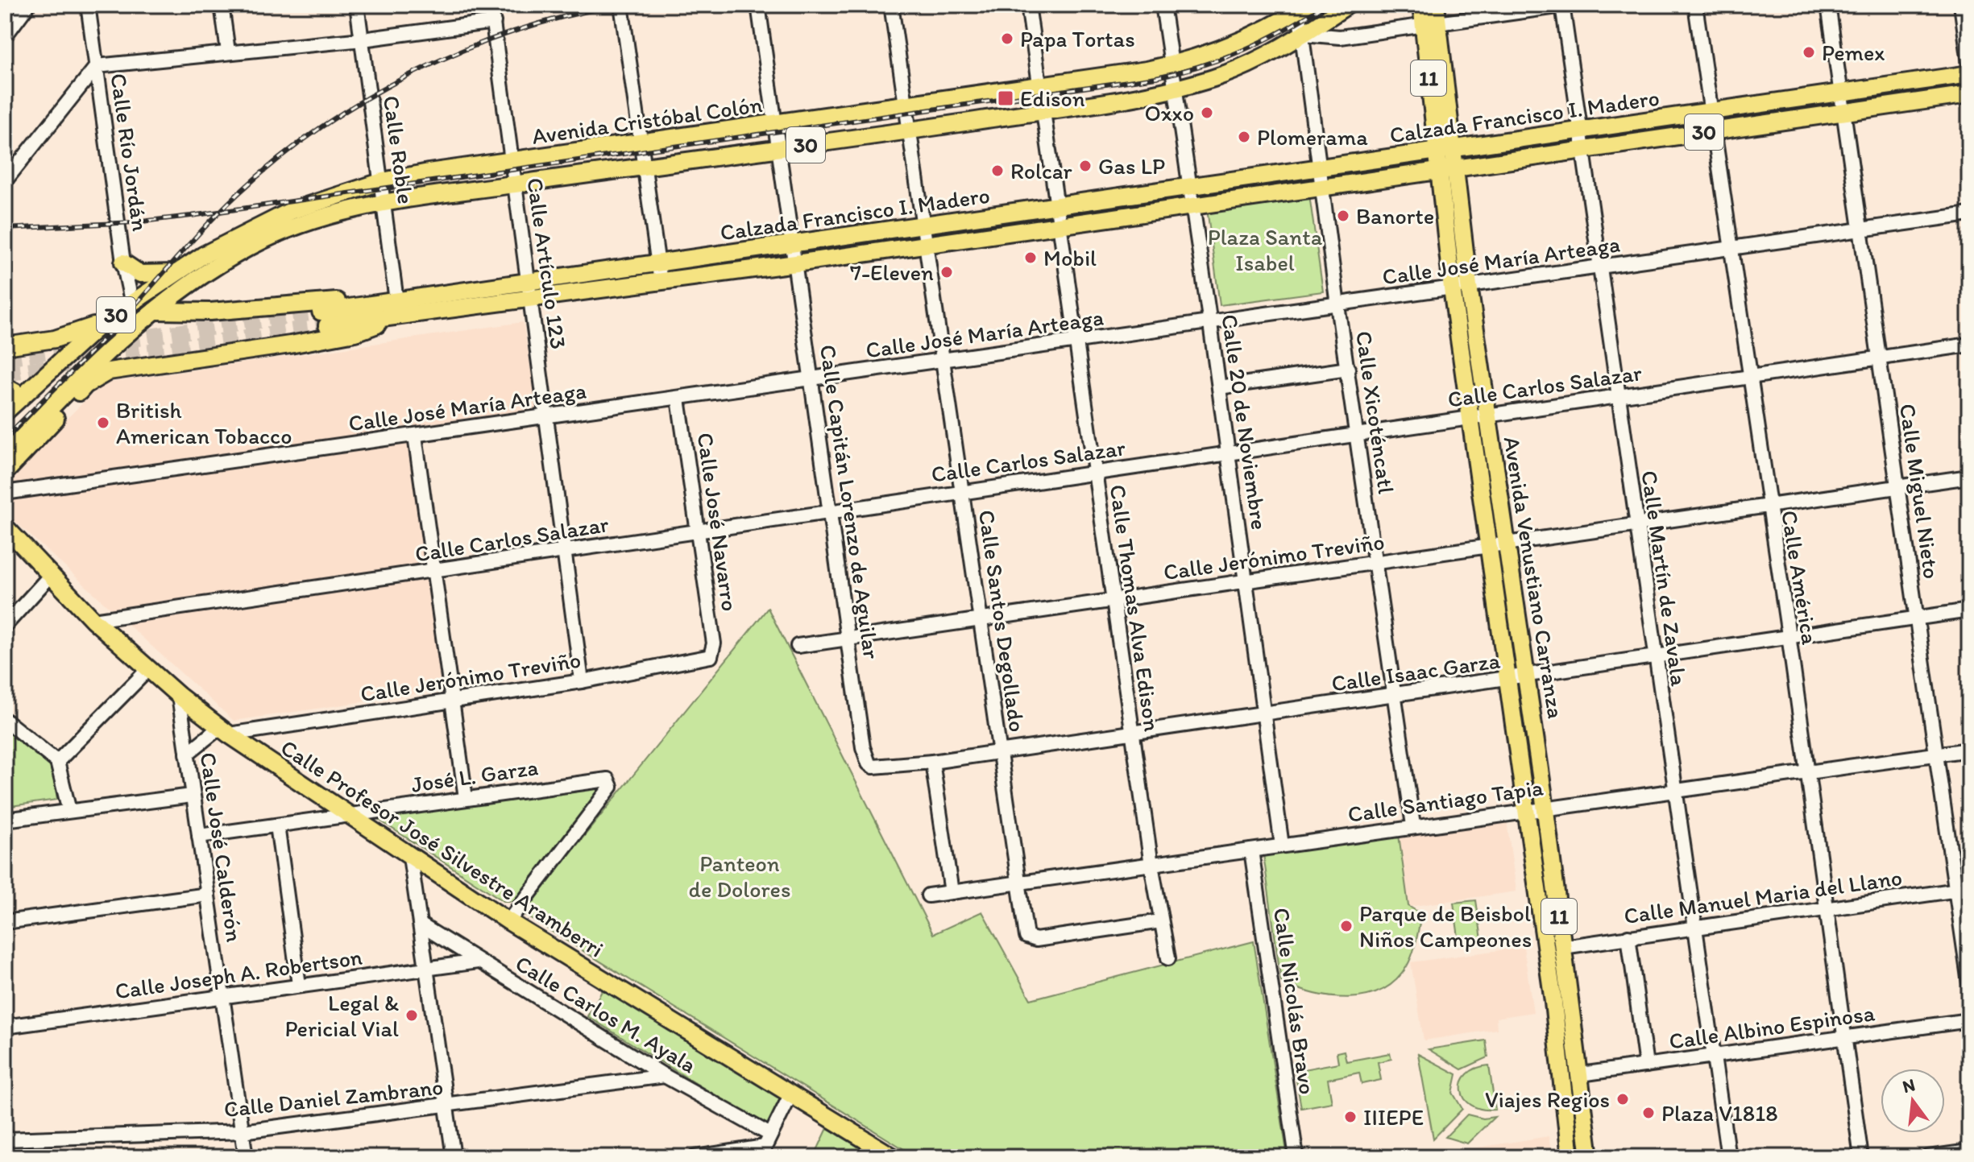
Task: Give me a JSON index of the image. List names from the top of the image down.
{
  "streets": {
    "main road": [
      "11",
      "Calzada Francisco I. Madero",
      "Avenida Cristóbal Colón",
      "30",
      "Avenida Venustiano Carranza",
      "Calle Profesor José Silvestre Aramberri"
    ],
    "street": [
      "Calle Roble",
      "Calle Río Jordán",
      "Calle José María Arteaga",
      "Calle Artículo 123",
      "Calle Carlos Salazar",
      "Calle Xicoténcatl",
      "Calle 20 de Noviembre",
      "Calle Miguel Nieto",
      "Calle Capitán Lorenzo de Aguilar",
      "Calle José Navarro",
      "Calle Jerónimo Treviño",
      "Calle América",
      "Calle Martín de Zavala",
      "Calle Thomas Alva Edison",
      "Calle Santos Degollado",
      "Calle Isaac Garza",
      "José L. Garza",
      "Calle Santiago Tapia",
      "Calle José Calderón",
      "Calle Manuel Maria del Llano",
      "Calle Joseph A. Robertson",
      "Calle Nicolás Bravo",
      "Calle Carlos M. Ayala",
      "Calle Albino Espinosa",
      "Calle Daniel Zambrano"
    ]
  },
  "crossings": [
    ["Calzada Francisco I. Madero", "Calle Roble"],
    ["Calzada Francisco I. Madero", "Calle Artículo 123"],
    ["Calzada Francisco I. Madero", "Calle Xicoténcatl"],
    ["Calzada Francisco I. Madero", "Calle 20 de Noviembre"],
    ["Calzada Francisco I. Madero", "Calle Miguel Nieto"],
    ["Calzada Francisco I. Madero", "Calle Capitán Lorenzo de Aguilar"],
    ["Calzada Francisco I. Madero", "Avenida Venustiano Carranza"],
    ["Calzada Francisco I. Madero", "Calle América"],
    ["Calzada Francisco I. Madero", "Calle Martín de Zavala"],
    ["Calzada Francisco I. Madero", "Calle Thomas Alva Edison"],
    ["Calzada Francisco I. Madero", "Calle Santos Degollado"],
    ["Avenida Cristóbal Colón", "30"],
    ["Avenida Cristóbal Colón", "Calle Roble"],
    ["Avenida Cristóbal Colón", "Calle Río Jordán"],
    ["Avenida Cristóbal Colón", "Calle Artículo 123"],
    ["Avenida Cristóbal Colón", "Calle Xicoténcatl"],
    ["Avenida Cristóbal Colón", "Calle 20 de Noviembre"],
    ["Avenida Cristóbal Colón", "Calle Thomas Alva Edison"],
    ["Avenida Cristóbal Colón", "Calle Santos Degollado"],
    ["Calle José María Arteaga", "Calle Artículo 123"],
    ["Calle José María Arteaga", "Calle Xicoténcatl"],
    ["Calle José María Arteaga", "Calle 20 de Noviembre"],
    ["Calle José María Arteaga", "Calle Miguel Nieto"],
    ["Calle José María Arteaga", "Calle Capitán Lorenzo de Aguilar"],
    ["Calle José María Arteaga", "Calle José Navarro"],
    ["Calle José María Arteaga", "Avenida Venustiano Carranza"],
    ["Calle José María Arteaga", "Calle América"],
    ["Calle José María Arteaga", "Calle Martín de Zavala"],
    ["Calle José María Arteaga", "Calle Thomas Alva Edison"],
    ["Calle José María Arteaga", "Calle Santos Degollado"],
    ["Calle Artículo 123", "Calle Carlos Salazar"],
    ["Calle Artículo 123", "Calle Jerónimo Treviño"],
    ["Calle Carlos Salazar", "Calle Xicoténcatl"],
    ["Calle Carlos Salazar", "Calle 20 de Noviembre"],
    ["Calle Carlos Salazar", "Calle Miguel Nieto"],
    ["Calle Carlos Salazar", "Calle Capitán Lorenzo de Aguilar"],
    ["Calle Carlos Salazar", "Calle José Navarro"],
    ["Calle Carlos Salazar", "Avenida Venustiano Carranza"],
    ["Calle Carlos Salazar", "Calle América"],
    ["Calle Carlos Salazar", "Calle Martín de Zavala"],
    ["Calle Carlos Salazar", "Calle Thomas Alva Edison"],
    ["Calle Carlos Salazar", "Calle Santos Degollado"],
    ["Calle Carlos Salazar", "Calle Profesor José Silvestre Aramberri"],
    ["Calle Xicoténcatl", "Calle Jerónimo Treviño"],
    ["Calle Xicoténcatl", "Calle Isaac Garza"],
    ["Calle Xicoténcatl", "Calle Santiago Tapia"],
    ["Calle 20 de Noviembre", "Calle Jerónimo Treviño"],
    ["Calle 20 de Noviembre", "Calle Isaac Garza"],
    ["Calle 20 de Noviembre", "Calle Santiago Tapia"],
    ["Calle Miguel Nieto", "Calle Jerónimo Treviño"],
    ["Calle Miguel Nieto", "Calle Isaac Garza"],
    ["Calle Miguel Nieto", "Calle Santiago Tapia"],
    ["Calle Miguel Nieto", "Calle Manuel Maria del Llano"],
    ["Calle Capitán Lorenzo de Aguilar", "Calle Jerónimo Treviño"],
    ["Calle Capitán Lorenzo de Aguilar", "Calle Isaac Garza"],
    ["Calle José Navarro", "Calle Jerónimo Treviño"],
    ["Calle Jerónimo Treviño", "Avenida Venustiano Carranza"],
    ["Calle Jerónimo Treviño", "Calle América"],
    ["Calle Jerónimo Treviño", "Calle Martín de Zavala"],
    ["Calle Jerónimo Treviño", "Calle Thomas Alva Edison"],
    ["Calle Jerónimo Treviño", "Calle Santos Degollado"],
    ["Calle Jerónimo Treviño", "Calle Profesor José Silvestre Aramberri"],
    ["Avenida Venustiano Carranza", "Calle Isaac Garza"],
    ["Avenida Venustiano Carranza", "Calle Santiago Tapia"],
    ["Avenida Venustiano Carranza", "Calle Manuel Maria del Llano"],
    ["Avenida Venustiano Carranza", "Calle Albino Espinosa"],
    ["Calle América", "Calle Isaac Garza"],
    ["Calle América", "Calle Santiago Tapia"],
    ["Calle América", "Calle Manuel Maria del Llano"],
    ["Calle América", "Calle Albino Espinosa"],
    ["Calle Martín de Zavala", "Calle Isaac Garza"],
    ["Calle Martín de Zavala", "Calle Santiago Tapia"],
    ["Calle Martín de Zavala", "Calle Manuel Maria del Llano"],
    ["Calle Martín de Zavala", "Calle Albino Espinosa"],
    ["Calle Thomas Alva Edison", "Calle Santos Degollado"],
    ["Calle Thomas Alva Edison", "Calle Isaac Garza"],
    ["Calle Thomas Alva Edison", "Calle Santiago Tapia"],
    ["Calle Santos Degollado", "Calle Isaac Garza"],
    ["Calle Santos Degollado", "Calle Santiago Tapia"],
    ["José L. Garza", "Calle José Calderón"],
    ["José L. Garza", "Calle Profesor José Silvestre Aramberri"],
    ["Calle Santiago Tapia", "Calle Nicolás Bravo"],
    ["Calle José Calderón", "Calle Profesor José Silvestre Aramberri"],
    ["Calle José Calderón", "Calle Joseph A. Robertson"],
    ["Calle José Calderón", "Calle Daniel Zambrano"],
    ["Calle Joseph A. Robertson", "Calle Carlos M. Ayala"],
    ["Calle Carlos M. Ayala", "Calle Daniel Zambrano"]
  ],
  "parks": ["Plaza Santa Isabel", "Panteon de Dolores"],
  "places": {
    "other": [
      "Papa Tortas",
      "Pemex",
      "Oxxo",
      "Plomerama",
      "Gas LP",
      "Rolcar",
      "Banorte",
      "Mobil",
      "7-Eleven",
      "British American Tobacco",
      "Parque de Beisbol Niños Campeones",
      "Legal & Pericial Vial",
      "Viajes Regios",
      "Plaza V1818",
      "IIIEPE"
    ],
    "transit": ["Edison"]
  },
  "north": "top"
}
